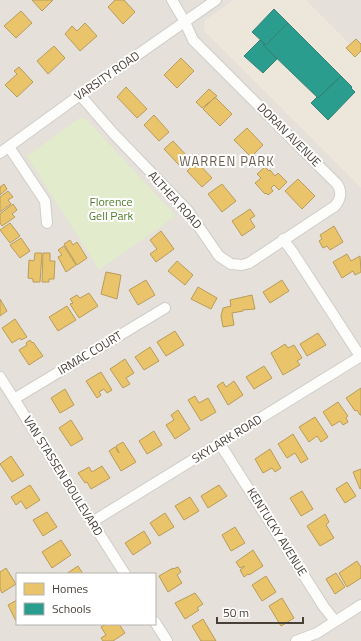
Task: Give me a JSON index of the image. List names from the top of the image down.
{
  "streets": {
    "street": [
      "VARSITY ROAD",
      "DORAN AVENUE",
      "ALTHEA ROAD",
      "IRMAC COURT",
      "SKYLARK ROAD",
      "VAN STASSEN BOULEVARD",
      "KENTUCKY AVENUE"
    ]
  },
  "crossings": [
    ["VARSITY ROAD", "DORAN AVENUE"],
    ["VARSITY ROAD", "ALTHEA ROAD"],
    ["DORAN AVENUE", "ALTHEA ROAD"],
    ["IRMAC COURT", "VAN STASSEN BOULEVARD"],
    ["SKYLARK ROAD", "VAN STASSEN BOULEVARD"],
    ["SKYLARK ROAD", "KENTUCKY AVENUE"]
  ],
  "districts": ["WARREN PARK"],
  "parks": ["Florence Gell Park"],
  "legend": ["Homes", "Schools"],
  "scale_bar": "50 m"
}
